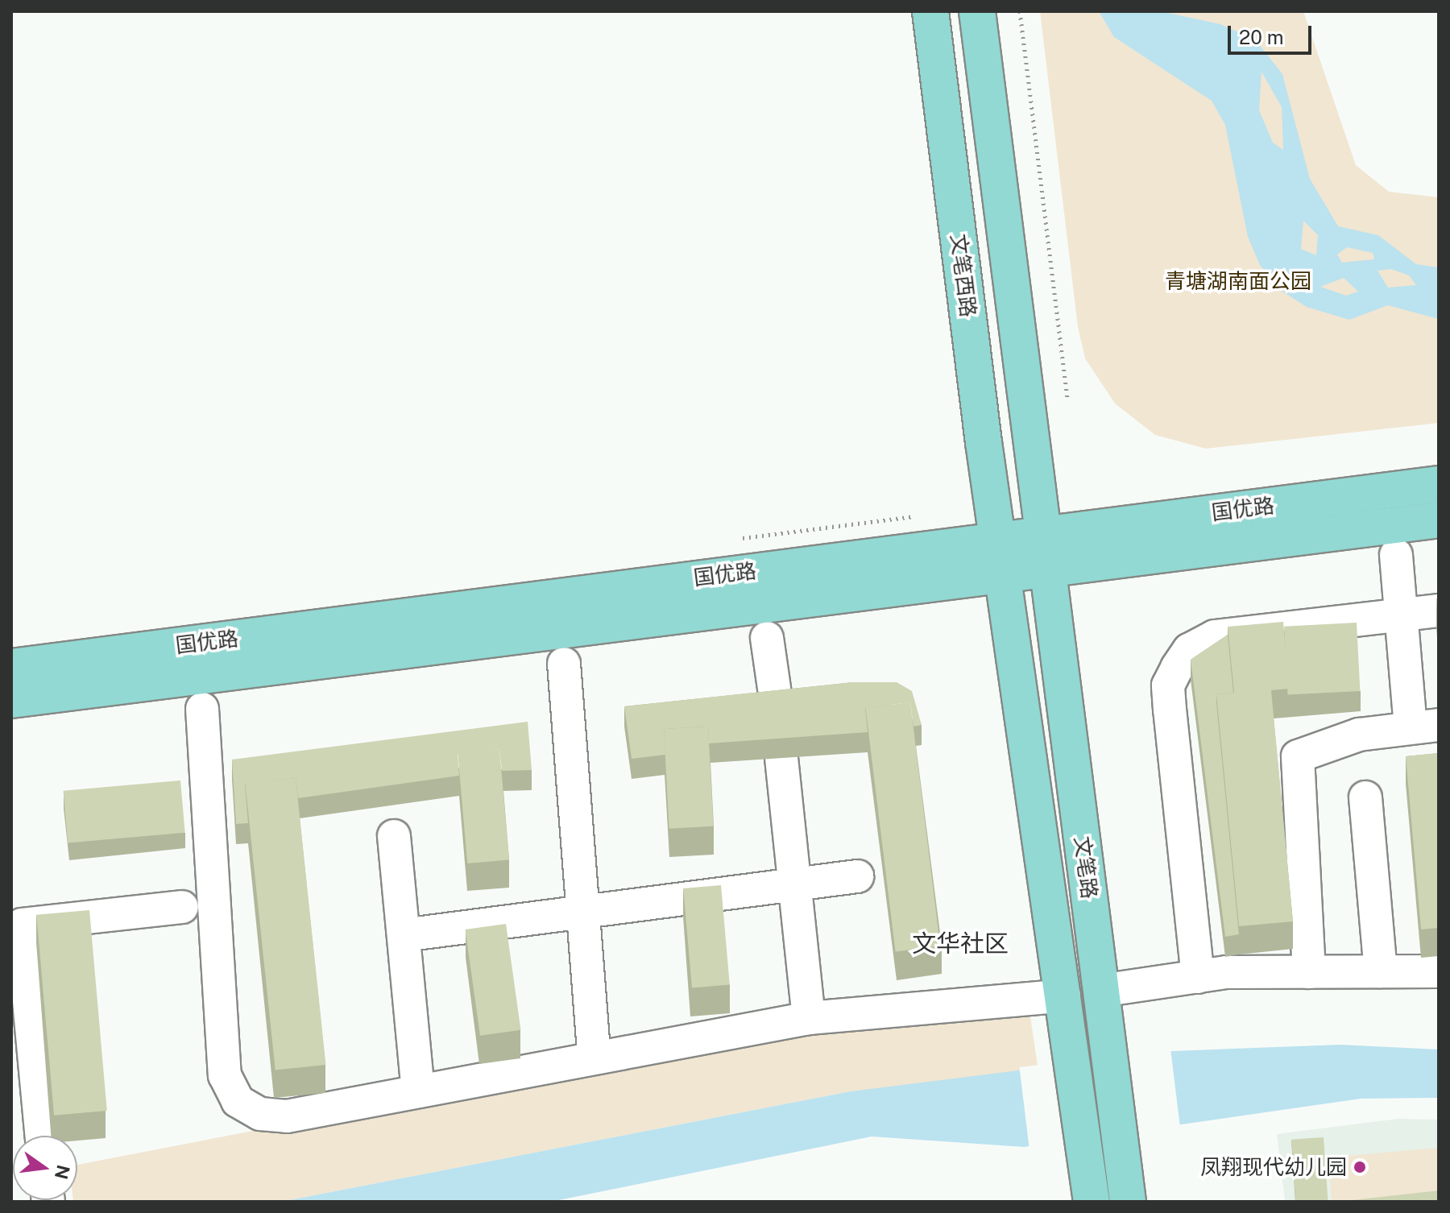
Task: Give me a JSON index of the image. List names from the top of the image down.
{
  "streets": {
    "main road": ["文笔西路", "国优路", "文笔路"]
  },
  "crossings": [
    ["文笔西路", "国优路"],
    ["文笔西路", "文笔路"],
    ["国优路", "文笔路"]
  ],
  "districts": ["文华社区"],
  "parks": ["青塘湖南面公园"],
  "places": ["凤翔现代幼儿园"],
  "scale_bar": "20 m",
  "north": "right"
}
